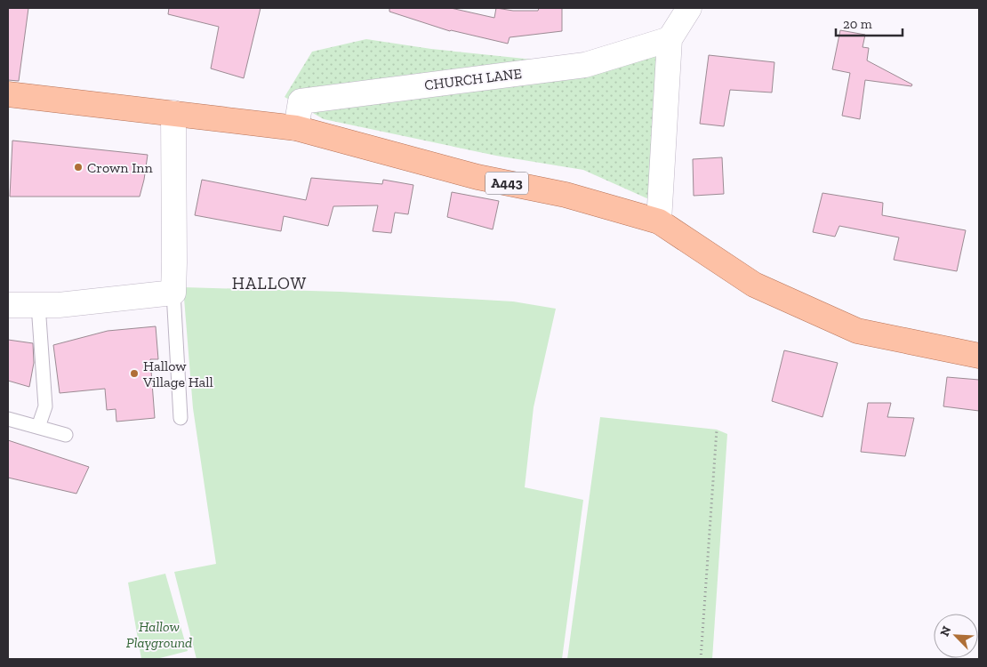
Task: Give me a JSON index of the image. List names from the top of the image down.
{
  "streets": {
    "main road": ["A443"],
    "street": ["CHURCH LANE"]
  },
  "crossings": [
    ["CHURCH LANE", "A443"]
  ],
  "districts": ["HALLOW"],
  "parks": ["Hallow Playground"],
  "places": ["Crown Inn", "Hallow Village Hall"],
  "scale_bar": "20 m",
  "north": "top left"
}
